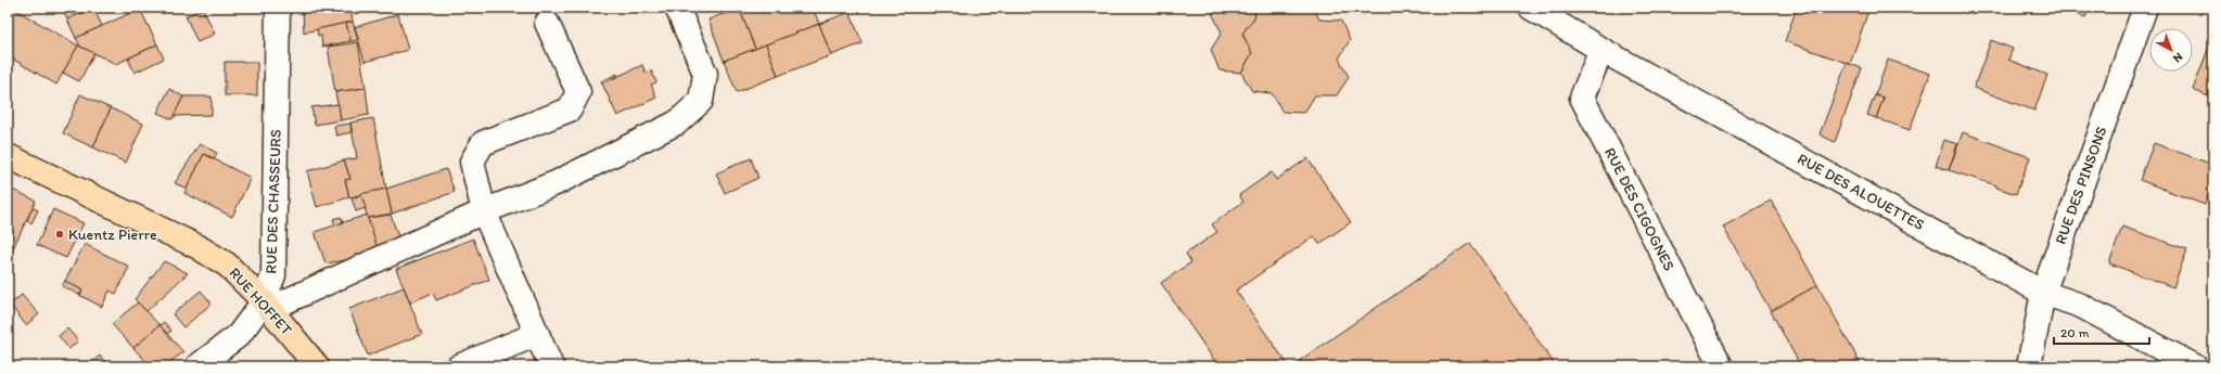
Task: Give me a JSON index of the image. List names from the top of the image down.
{
  "streets": {
    "main road": ["RUE HOFFET"],
    "street": [
      "RUE DES PINSONS",
      "RUE DES ALOUETTES",
      "RUE DES CHASSEURS",
      "RUE DES CIGOGNES"
    ]
  },
  "crossings": [
    ["RUE DES PINSONS", "RUE DES ALOUETTES"],
    ["RUE DES ALOUETTES", "RUE DES CIGOGNES"],
    ["RUE DES CHASSEURS", "RUE HOFFET"]
  ],
  "places": ["Kuentz Pierre"],
  "scale_bar": "20 m",
  "north": "bottom right"
}
